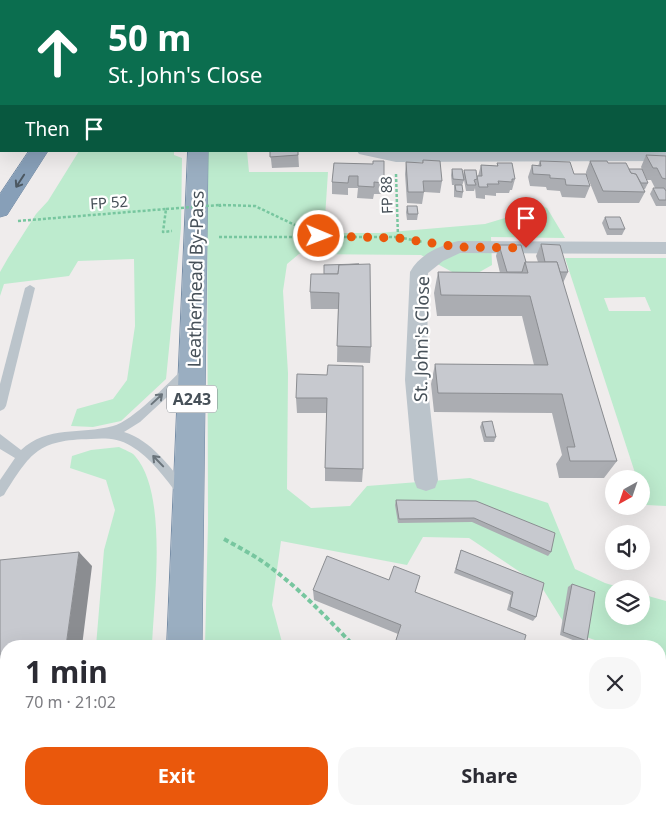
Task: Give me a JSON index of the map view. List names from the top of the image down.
{
  "streets": {
    "highway": ["Leatherhead By-Pass", "A243"],
    "street": ["St. John's Close"],
    "path": ["FP 88", "FP 52"]
  },
  "north": "bottom left",
  "page": {
    "turn": ["50 m", "St. John's Close"],
    "then": "Then",
    "heading": ["1 min", "70 m · 21:02"],
    "buttons": ["Exit", "Share"]
  }
}
